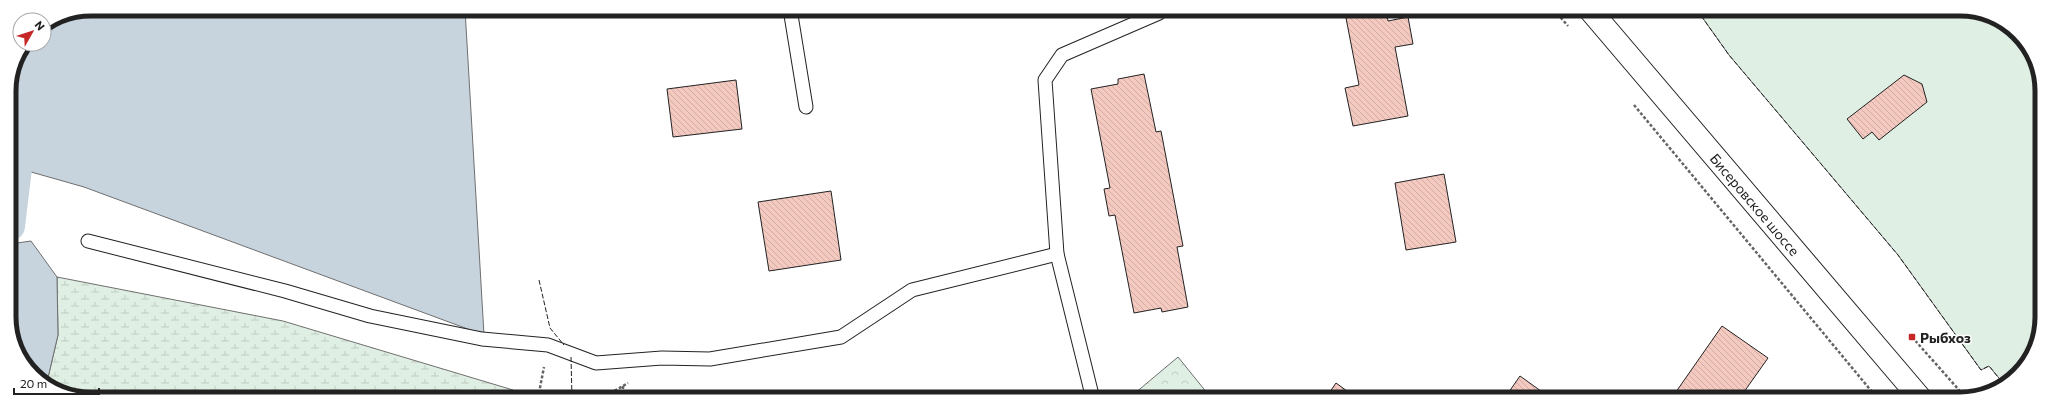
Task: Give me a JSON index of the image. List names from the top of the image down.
{
  "streets": {
    "main road": ["Бисеровское шоссе"]
  },
  "places": {
    "transit": ["Рыбхоз"]
  },
  "scale_bar": "20 m",
  "north": "top right"
}
